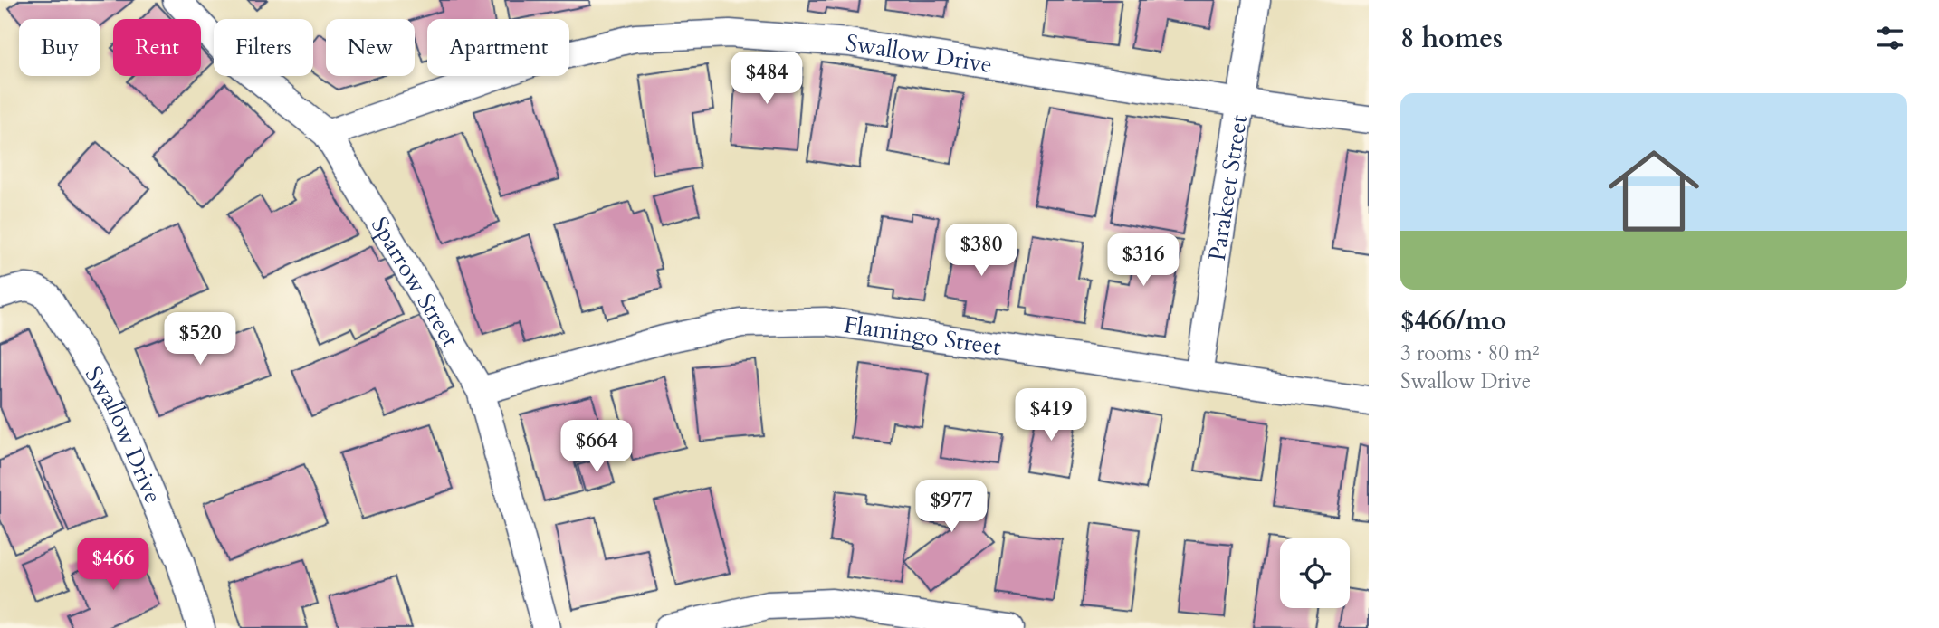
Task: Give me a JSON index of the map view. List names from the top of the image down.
{
  "streets": {
    "street": [
      "Swallow Drive",
      "Parakeet Street",
      "Sparrow Street",
      "Flamingo Street"
    ]
  },
  "crossings": [
    ["Swallow Drive", "Parakeet Street"],
    ["Swallow Drive", "Sparrow Street"],
    ["Parakeet Street", "Flamingo Street"],
    ["Sparrow Street", "Flamingo Street"]
  ],
  "page": {
    "heading": "8 homes",
    "chip": [
      "Buy",
      "Rent",
      "Filters",
      "New",
      "Apartment"
    ],
    "price": [
      "$484",
      "$380",
      "$316",
      "$520",
      "$419",
      "$664",
      "$977",
      "$466"
    ],
    "list": [
      {
        "name": "$466/mo",
        "note": "3 rooms · 80 m² · Swallow Drive"
      }
    ]
  }
}
